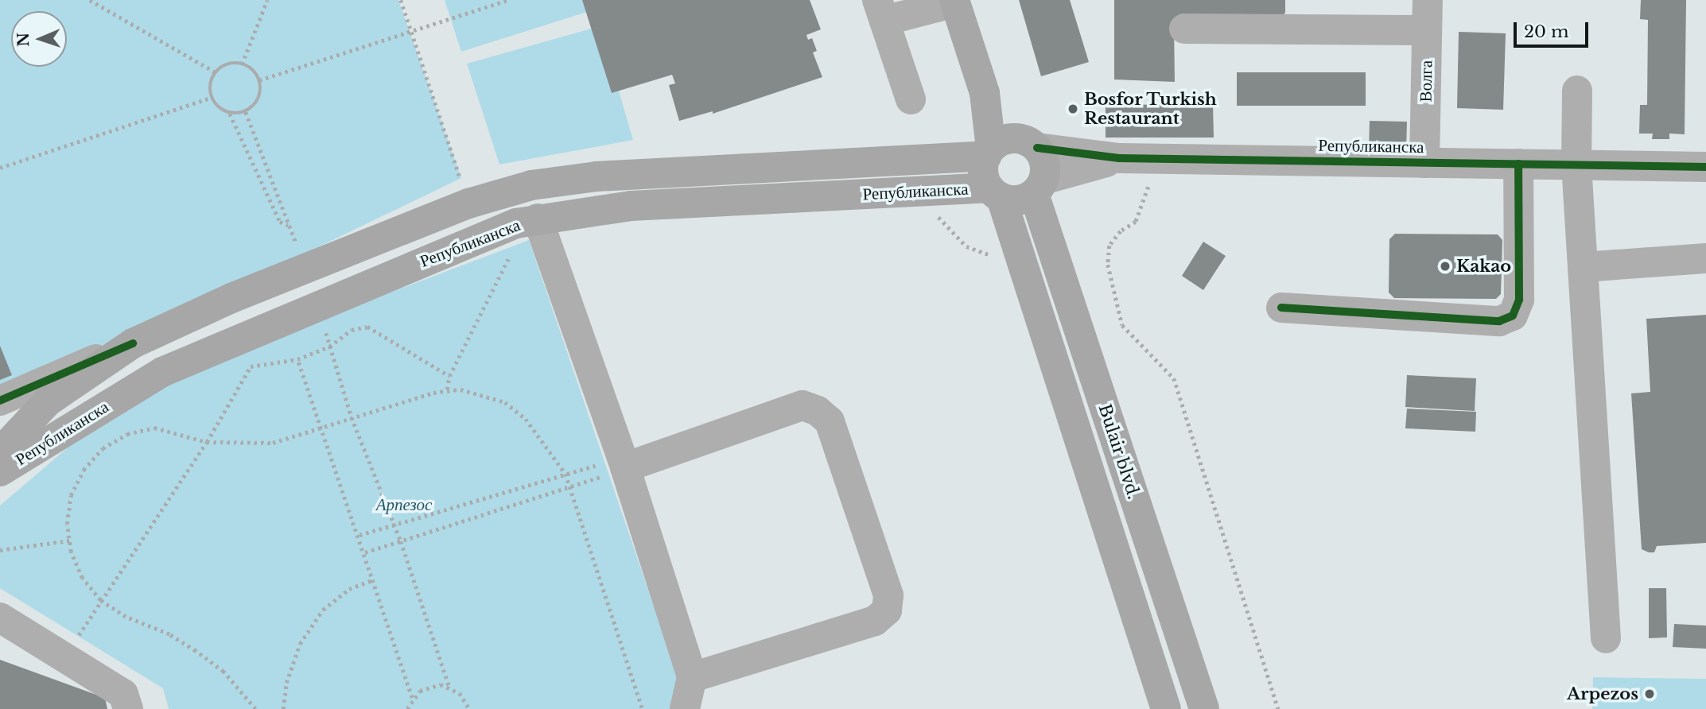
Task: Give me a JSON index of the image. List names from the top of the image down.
{
  "streets": {
    "main road": ["Републиканска", "Bulair blvd."],
    "street": ["Волга"]
  },
  "crossings": [
    ["Волга", "Републиканска"],
    ["Републиканска", "Bulair blvd."]
  ],
  "parks": ["Арпезос"],
  "places": ["Bosfor Turkish Restaurant", "Kakao", "Arpezos"],
  "scale_bar": "20 m",
  "north": "left"
}
